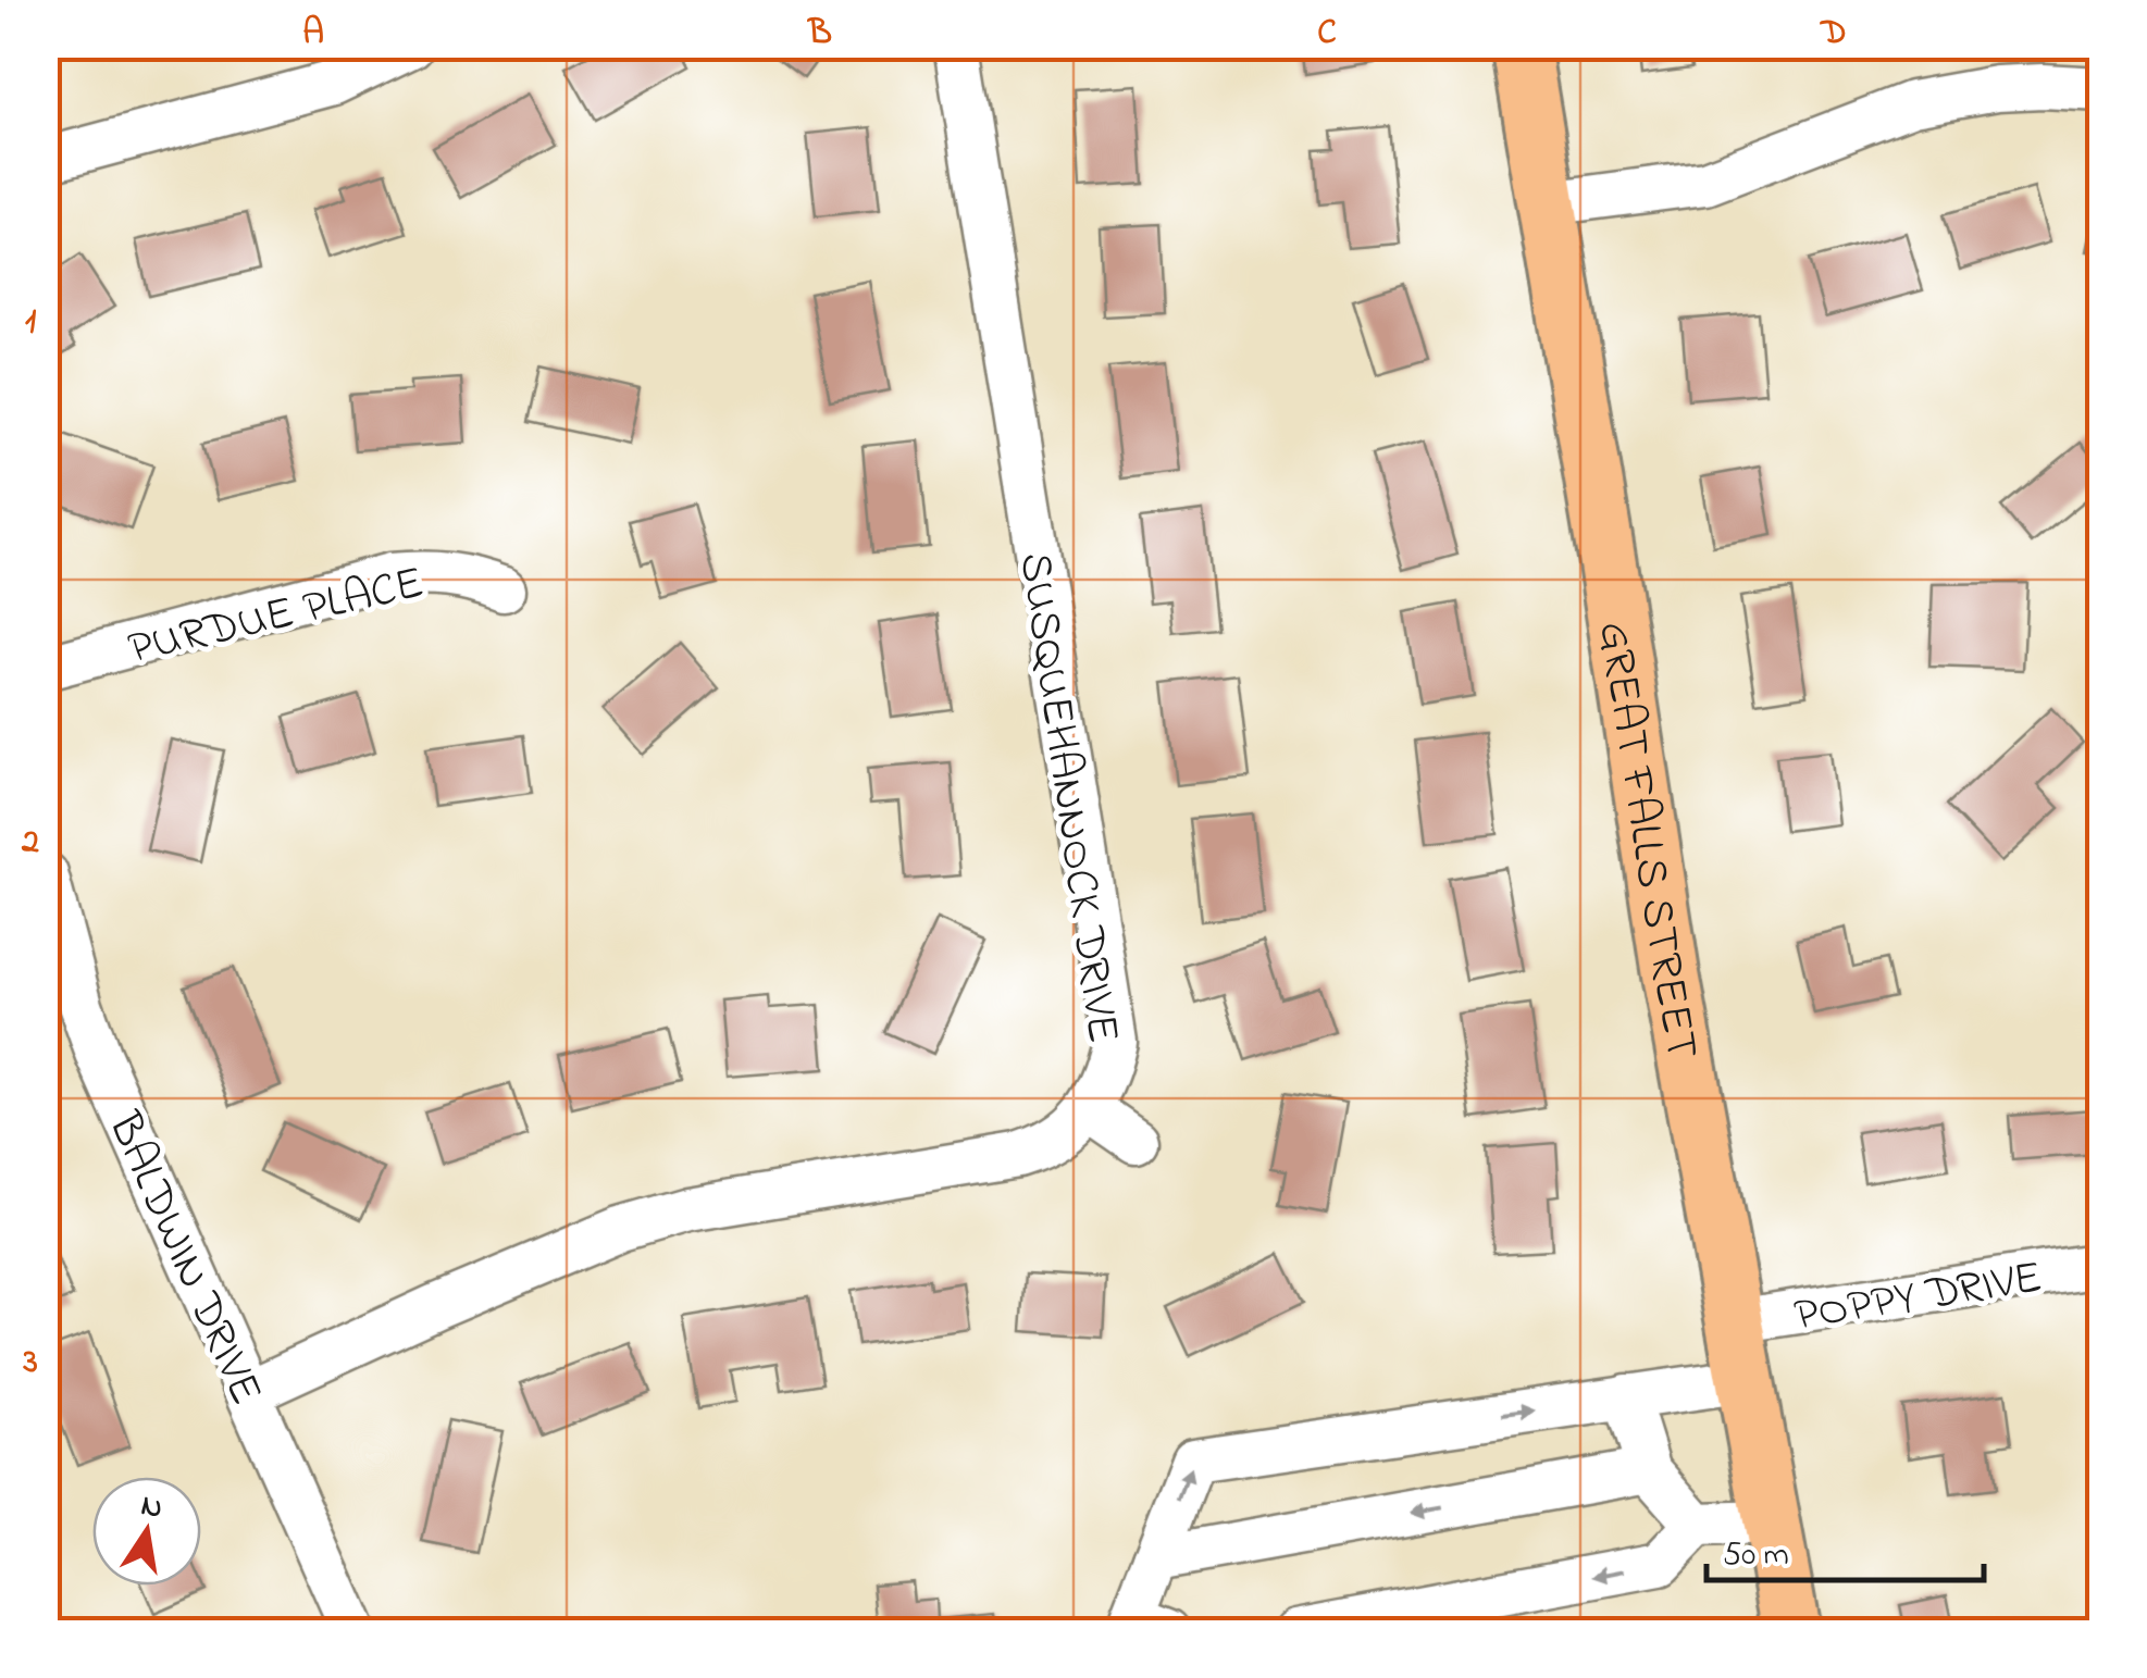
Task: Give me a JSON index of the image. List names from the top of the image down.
{
  "streets": {
    "main road": ["GREAT FALLS STREET"],
    "street": [
      "PURDUE PLACE",
      "SUSQUEHANNOCK DRIVE",
      "BALDWIN DRIVE",
      "POPPY DRIVE"
    ]
  },
  "crossings": [
    ["SUSQUEHANNOCK DRIVE", "BALDWIN DRIVE"],
    ["GREAT FALLS STREET", "POPPY DRIVE"]
  ],
  "scale_bar": "50 m",
  "north": "top",
  "grid": {
    "columns": [
      "A",
      "B",
      "C",
      "D"
    ],
    "rows": ["1", "2", "3"]
  }
}
